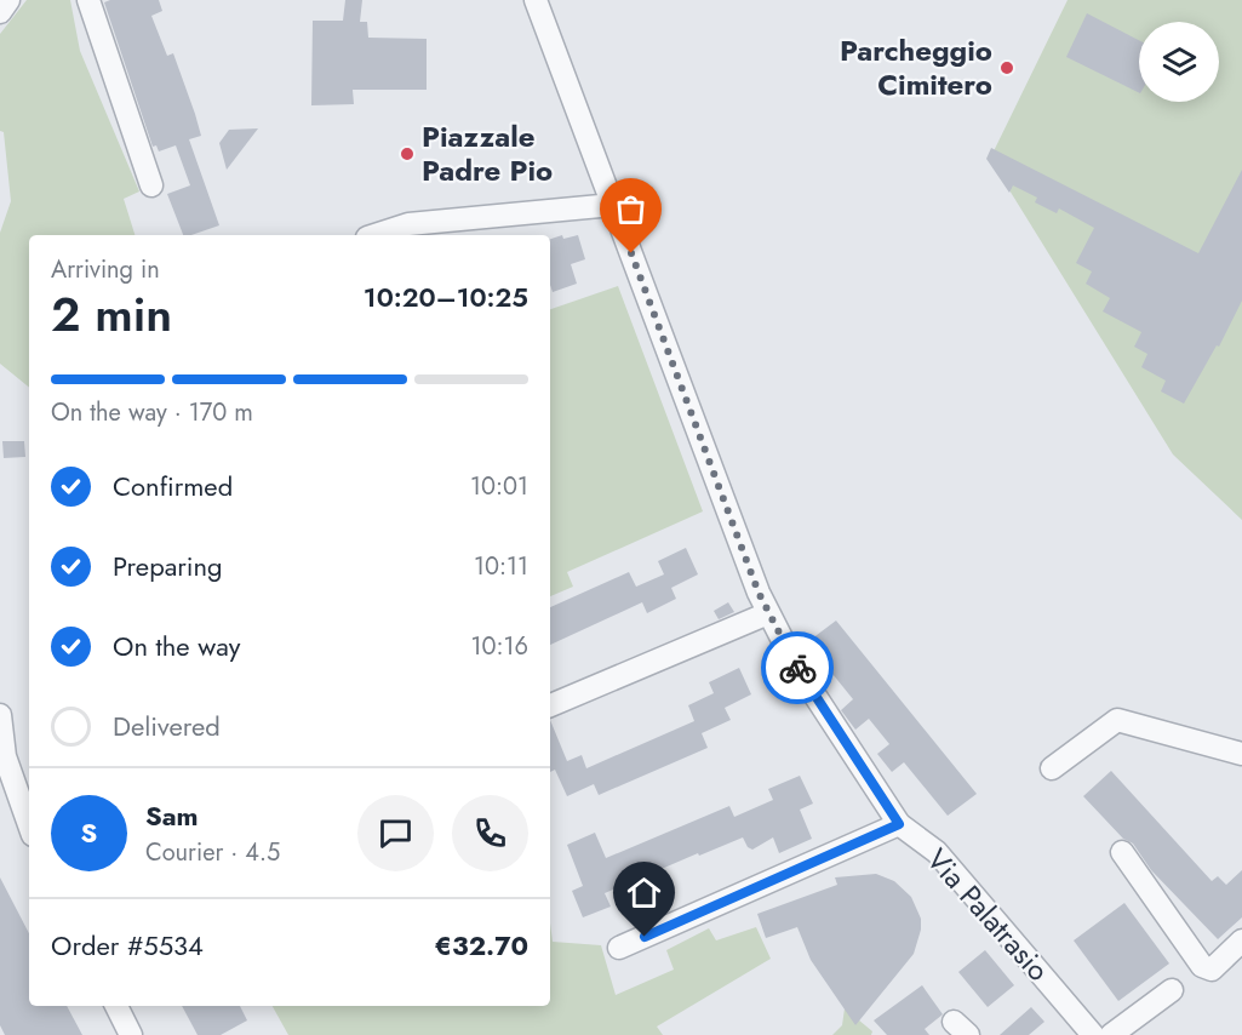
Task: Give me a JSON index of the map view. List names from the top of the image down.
{
  "streets": {
    "street": ["Via Palatrasio"]
  },
  "places": ["Parcheggio Cimitero", "Piazzale Padre Pio"],
  "page": {
    "heading": ["2 min", "Arriving in", "10:20–10:25"],
    "panel": [
      "Sam",
      "Courier · 4.5",
      "Order #5534",
      "€32.70"
    ],
    "bar": "On the way · 170 m",
    "list": [
      ["Confirmed", "10:01"],
      ["Preparing", "10:11"],
      ["On the way", "10:16"],
      "Delivered"
    ],
    "round": "S"
  }
}
